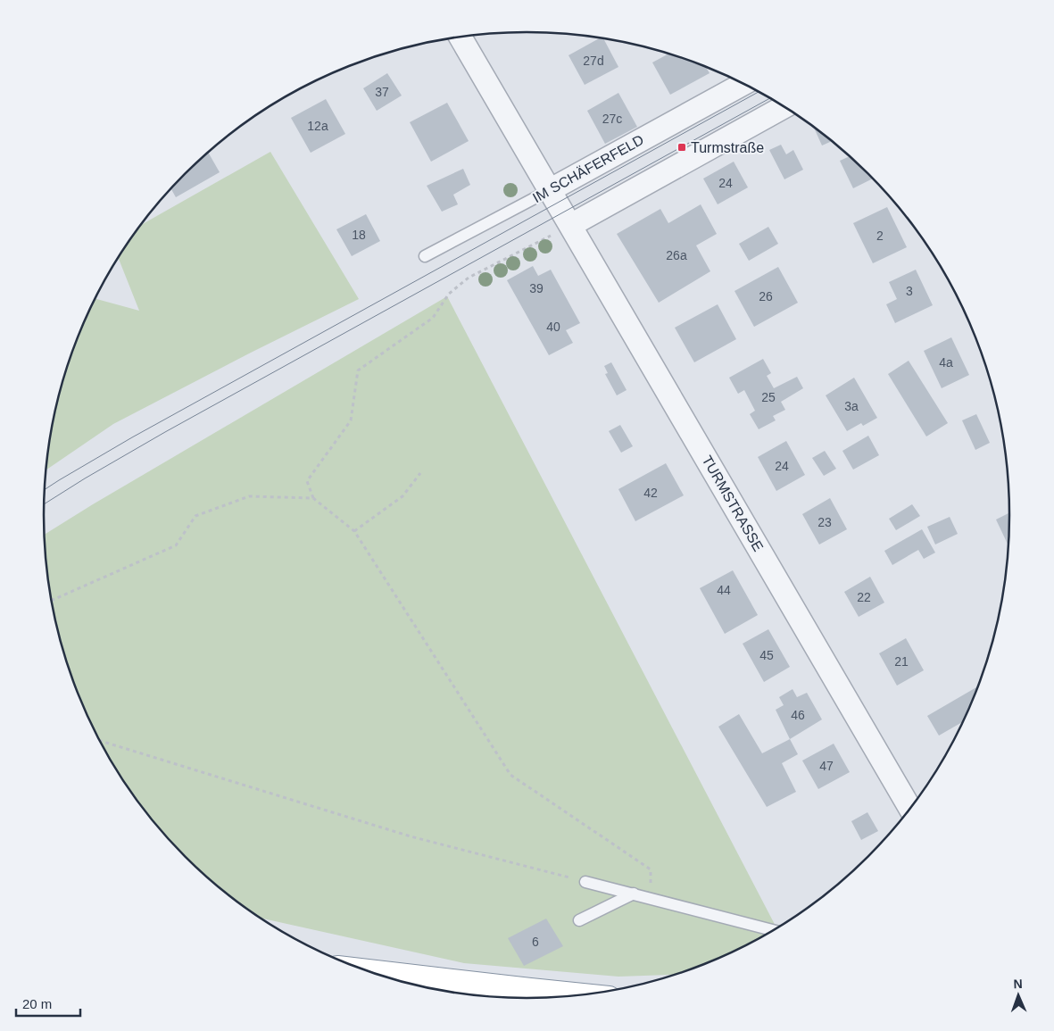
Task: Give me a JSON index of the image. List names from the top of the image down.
{
  "streets": {
    "street": ["IM SCHÄFERFELD", "TURMSTRASSE"]
  },
  "crossings": [
    ["IM SCHÄFERFELD", "TURMSTRASSE"]
  ],
  "places": {
    "transit": ["Turmstraße"]
  },
  "house_numbers": [
    "27d",
    "37",
    "27c",
    "12a",
    "24",
    "18",
    "2",
    "26a",
    "39",
    "3",
    "26",
    "40",
    "4a",
    "25",
    "3a",
    "24",
    "42",
    "23",
    "44",
    "22",
    "45",
    "21",
    "46",
    "47",
    "6"
  ],
  "scale_bar": "20 m",
  "north": "top"
}
